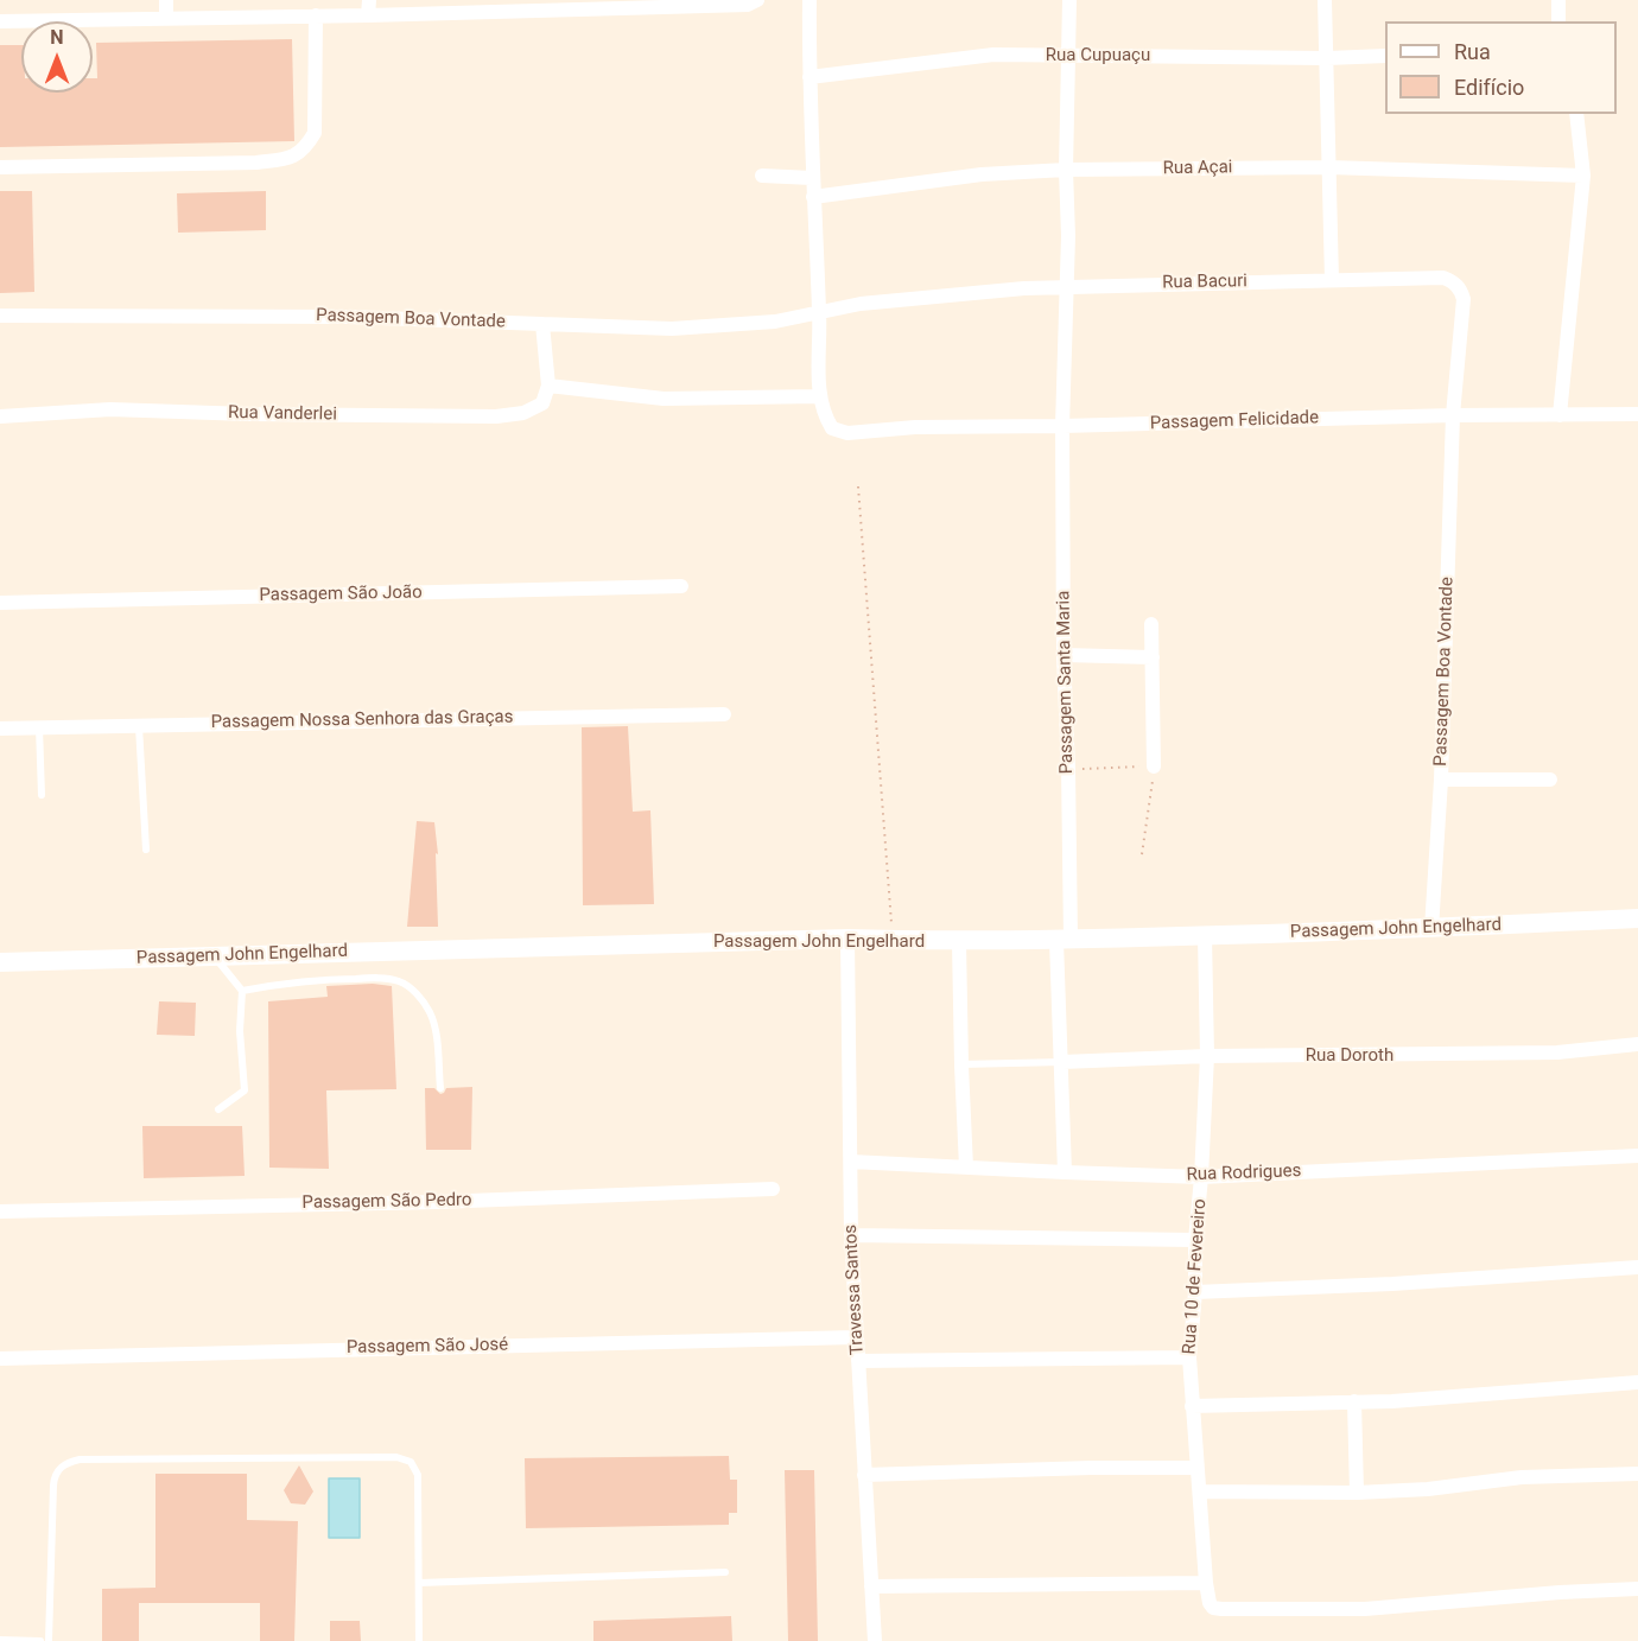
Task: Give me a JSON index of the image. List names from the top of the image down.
{
  "streets": {
    "main road": ["Passagem John Engelhard"],
    "street": [
      "Rua Cupuaçu",
      "Rua Açai",
      "Rua Bacuri",
      "Passagem Boa Vontade",
      "Rua Vanderlei",
      "Passagem Felicidade",
      "Passagem São João",
      "Passagem Santa Maria",
      "Passagem Nossa Senhora das Graças",
      "Rua Doroth",
      "Rua Rodrigues",
      "Passagem São Pedro",
      "Rua 10 de Fevereiro",
      "Travessa Santos",
      "Passagem São José"
    ]
  },
  "crossings": [
    ["Rua Cupuaçu", "Passagem Santa Maria"],
    ["Rua Açai", "Passagem Santa Maria"],
    ["Rua Bacuri", "Passagem Boa Vontade"],
    ["Rua Bacuri", "Passagem Felicidade"],
    ["Rua Bacuri", "Passagem Santa Maria"],
    ["Passagem Boa Vontade", "Passagem Felicidade"],
    ["Passagem Boa Vontade", "Passagem John Engelhard"],
    ["Passagem Felicidade", "Passagem Santa Maria"],
    ["Passagem Santa Maria", "Passagem John Engelhard"],
    ["Passagem Santa Maria", "Rua Doroth"],
    ["Passagem Santa Maria", "Rua Rodrigues"],
    ["Passagem John Engelhard", "Rua 10 de Fevereiro"],
    ["Passagem John Engelhard", "Travessa Santos"],
    ["Rua Doroth", "Rua 10 de Fevereiro"],
    ["Rua Rodrigues", "Rua 10 de Fevereiro"],
    ["Rua Rodrigues", "Travessa Santos"],
    ["Travessa Santos", "Passagem São José"]
  ],
  "legend": ["Rua", "Edifício"],
  "north": "top"
}
